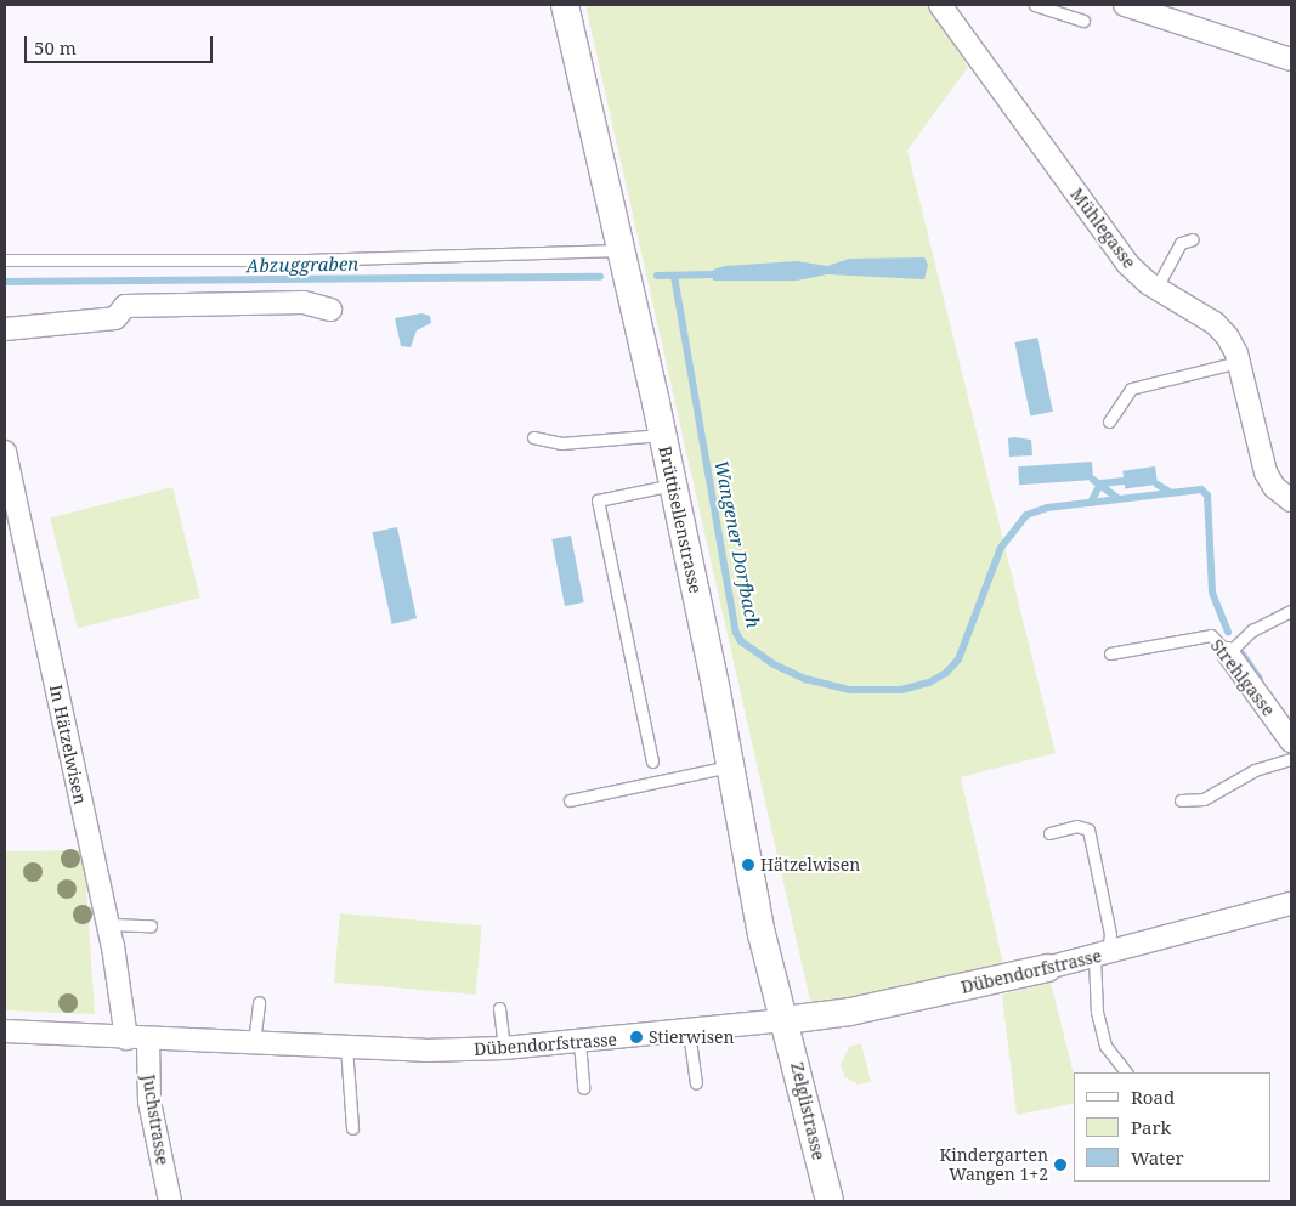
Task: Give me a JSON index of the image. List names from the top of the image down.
{
  "streets": {
    "street": [
      "Mühlegasse",
      "Brüttisellenstrasse",
      "Strehlgasse",
      "In Hätzelwisen",
      "Dübendorfstrasse",
      "Zelglistrasse",
      "Juchstrasse"
    ]
  },
  "crossings": [
    ["Brüttisellenstrasse", "Dübendorfstrasse"],
    ["Brüttisellenstrasse", "Zelglistrasse"],
    ["In Hätzelwisen", "Dübendorfstrasse"],
    ["Dübendorfstrasse", "Zelglistrasse"],
    ["Dübendorfstrasse", "Juchstrasse"]
  ],
  "water": ["Abzuggraben", "Wangener Dorfbach"],
  "places": ["Hätzelwisen", "Stierwisen", "Kindergarten Wangen 1+2"],
  "legend": ["Road", "Park", "Water"],
  "scale_bar": "50 m"
}
